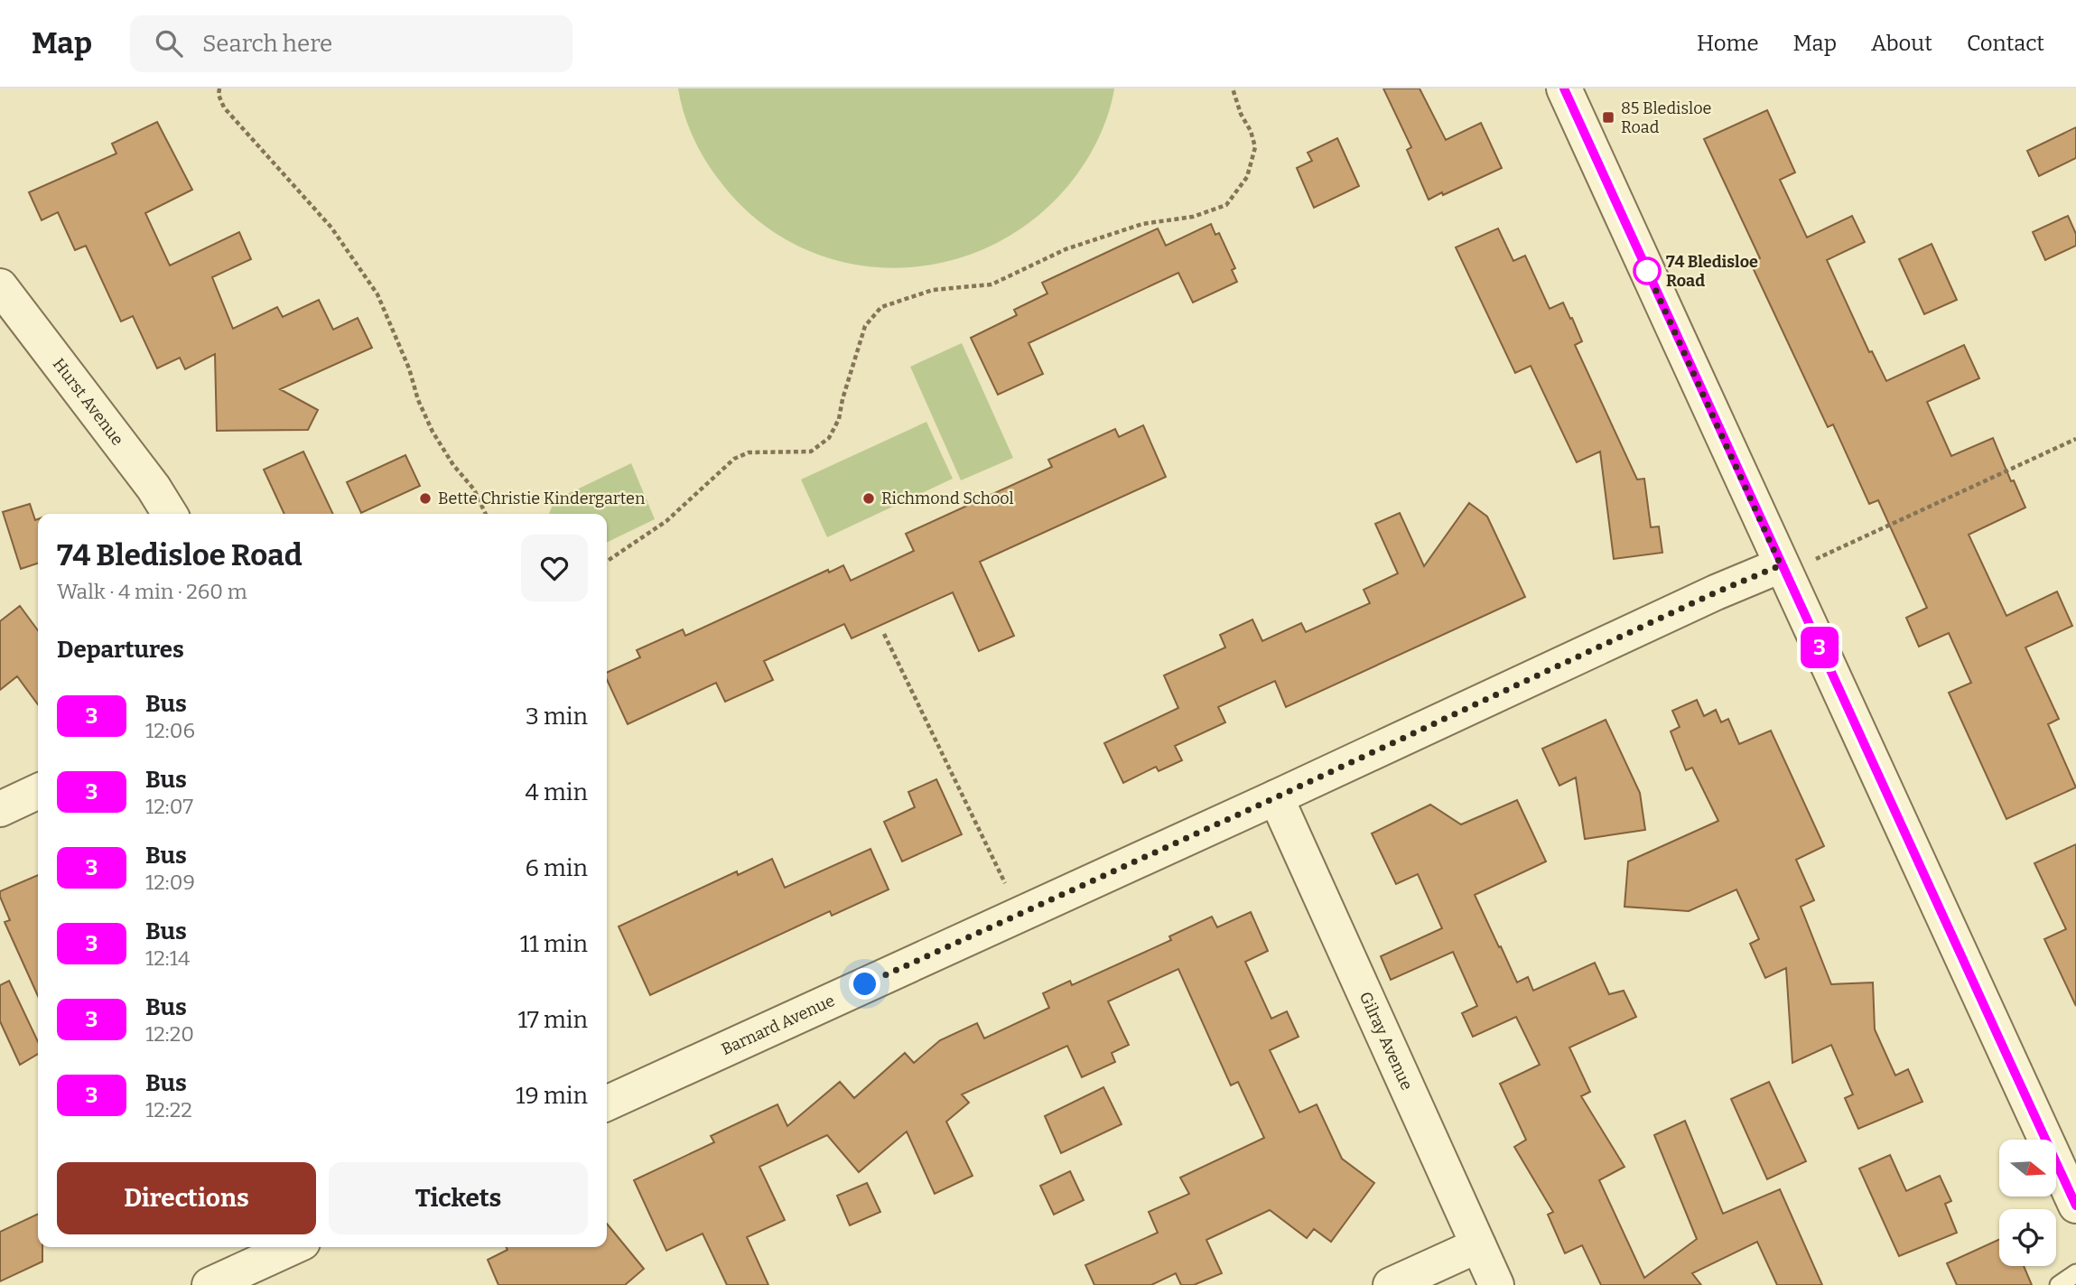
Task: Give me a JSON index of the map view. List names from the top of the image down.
{
  "streets": {
    "street": ["Hurst Avenue", "Barnard Avenue", "Gilray Avenue"]
  },
  "crossings": [
    ["Barnard Avenue", "Gilray Avenue"]
  ],
  "places": {
    "transit": ["85 Bledisloe Road"],
    "other": ["74 Bledisloe Road", "Bette Christie Kindergarten", "Richmond School"]
  },
  "lines": ["bus line 3"],
  "north": "right",
  "page": {
    "header": "Map",
    "search": "Search here",
    "nav": [
      "Home",
      "Map",
      "About",
      "Contact"
    ],
    "on_map": "3",
    "heading": [
      ["74 Bledisloe Road", "Walk · 4 min · 260 m"],
      "Departures"
    ],
    "list": [
      {
        "mark": "3",
        "name": "Bus",
        "note": "12:06",
        "value": "3 min"
      },
      {
        "mark": "3",
        "name": "Bus",
        "note": "12:07",
        "value": "4 min"
      },
      {
        "mark": "3",
        "name": "Bus",
        "note": "12:09",
        "value": "6 min"
      },
      {
        "mark": "3",
        "name": "Bus",
        "note": "12:14",
        "value": "11 min"
      },
      {
        "mark": "3",
        "name": "Bus",
        "note": "12:20",
        "value": "17 min"
      },
      {
        "mark": "3",
        "name": "Bus",
        "note": "12:22",
        "value": "19 min"
      }
    ],
    "buttons": ["Directions", "Tickets"]
  }
}
